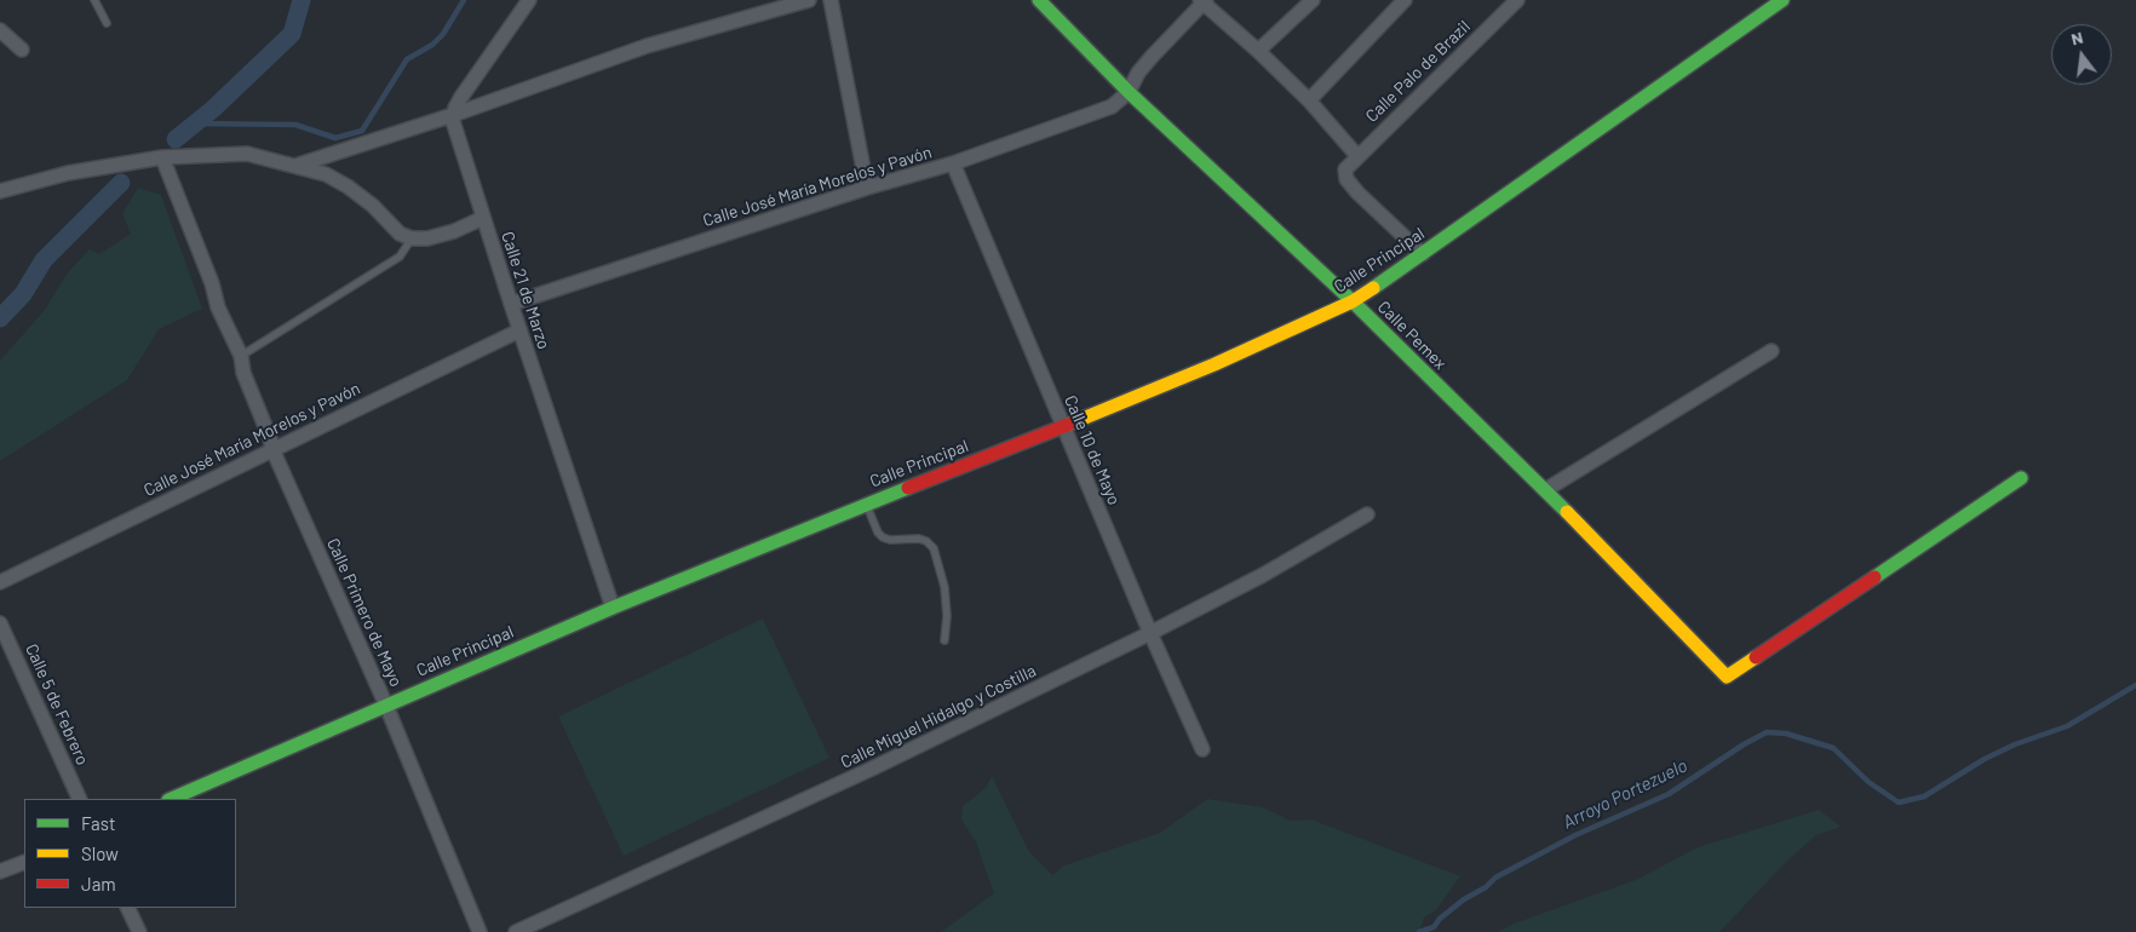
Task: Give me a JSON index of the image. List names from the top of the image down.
{
  "streets": {
    "street": [
      "Calle Palo de Brazil",
      "Calle José María Morelos y Pavón",
      "Calle Principal",
      "Calle 21 de Marzo",
      "Calle Pemex",
      "Calle 10 de Mayo",
      "Calle Primero de Mayo",
      "Calle 5 de Febrero",
      "Calle Miguel Hidalgo y Costilla"
    ]
  },
  "crossings": [
    ["Calle Palo de Brazil", "Calle Principal"],
    ["Calle José María Morelos y Pavón", "Calle 21 de Marzo"],
    ["Calle José María Morelos y Pavón", "Calle Pemex"],
    ["Calle José María Morelos y Pavón", "Calle 10 de Mayo"],
    ["Calle José María Morelos y Pavón", "Calle Primero de Mayo"],
    ["Calle Principal", "Calle 21 de Marzo"],
    ["Calle Principal", "Calle Pemex"],
    ["Calle Principal", "Calle 10 de Mayo"],
    ["Calle Principal", "Calle Primero de Mayo"],
    ["Calle 10 de Mayo", "Calle Miguel Hidalgo y Costilla"]
  ],
  "water": ["Arroyo Portezuelo"],
  "legend": ["Fast", "Slow", "Jam"],
  "north": "top"
}
